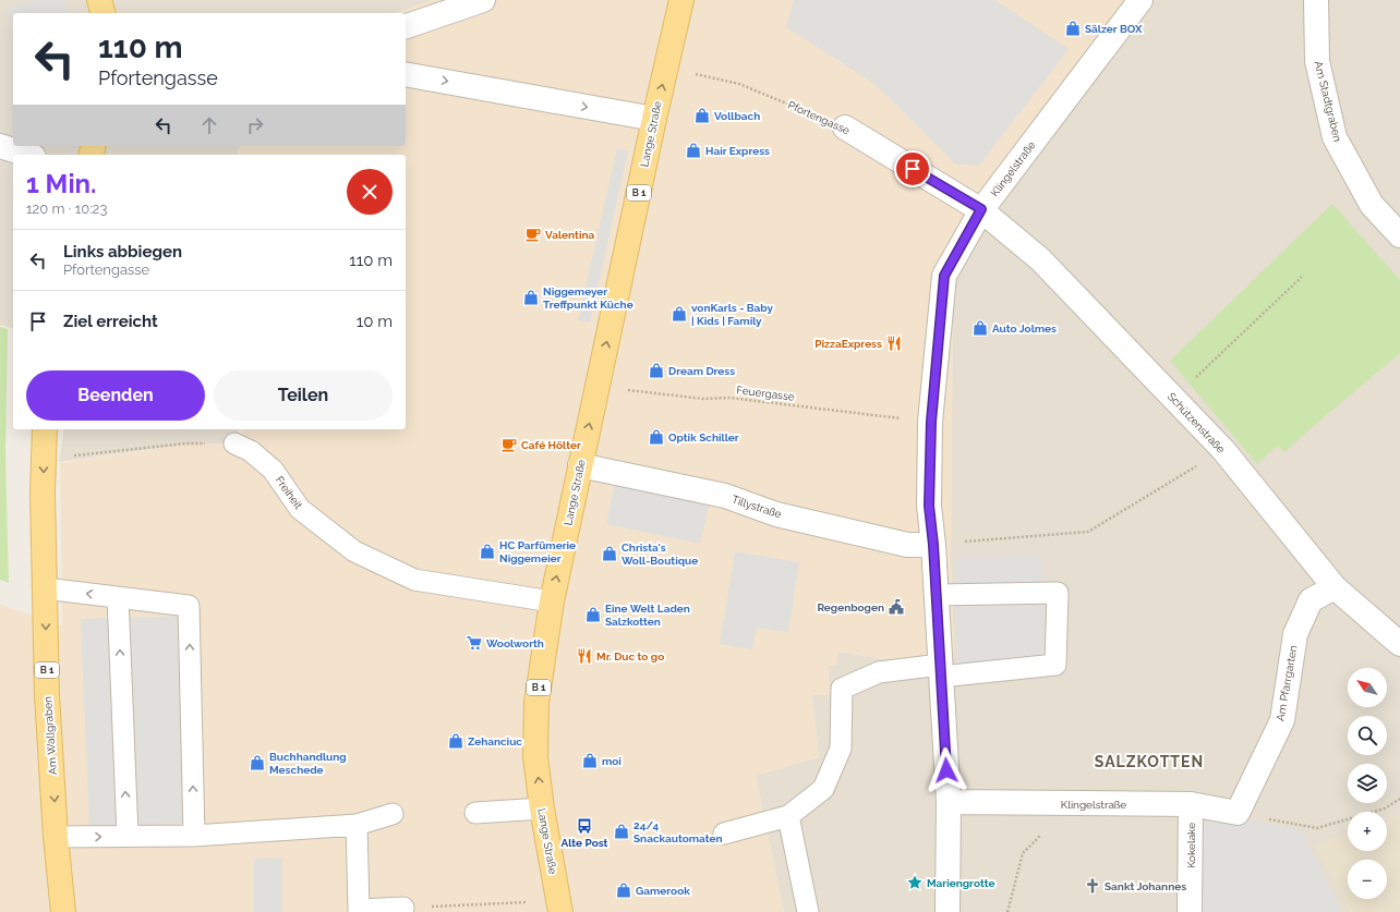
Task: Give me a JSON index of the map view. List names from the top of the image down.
{
  "streets": {
    "main road": ["Lange Straße", "B 1", "Am Wallgraben"],
    "street": [
      "Am Stadtgraben",
      "Pfortengasse",
      "Klingelstraße",
      "Schützenstraße",
      "Tillystraße",
      "Am Pfarrgarten",
      "Kokelake"
    ],
    "lane": ["Freiheit"],
    "path": ["Feuergasse"]
  },
  "crossings": [
    ["Pfortengasse", "Lange Straße"],
    ["Pfortengasse", "Klingelstraße"],
    ["Pfortengasse", "Schützenstraße"],
    ["Lange Straße", "Feuergasse"],
    ["Lange Straße", "Freiheit"],
    ["Lange Straße", "Tillystraße"],
    ["Klingelstraße", "Feuergasse"],
    ["Klingelstraße", "Schützenstraße"],
    ["Klingelstraße", "Tillystraße"],
    ["Klingelstraße", "Am Pfarrgarten"],
    ["Klingelstraße", "Kokelake"],
    ["Schützenstraße", "Am Pfarrgarten"]
  ],
  "one_way": ["Lange Straße", "Am Wallgraben"],
  "districts": ["SALZKOTTEN"],
  "places": {
    "shop": [
      "Sälzer BOX",
      "Vollbach",
      "Hair Express",
      "Niggemeyer Treffpunkt Küche",
      "vonKarls - Baby | Kids | Family",
      "Auto Jolmes",
      "Dream Dress",
      "Optik Schiller",
      "HC Parfümerie Niggemeier",
      "Christa's Woll-Boutique",
      "Eine Welt Laden Salzkotten",
      "Zehanciuc",
      "moi",
      "Buchhandlung Meschede",
      "24/4 Snackautomaten",
      "Gamerook"
    ],
    "cafe": ["Valentina", "Café Hölter"],
    "restaurant": ["PizzaExpress", "Mr. Duc to go"],
    "public building": ["Regenbogen"],
    "supermarket": ["Woolworth"],
    "bus stop": ["Alte Post"],
    "place": ["Mariengrotte"],
    "church": ["Sankt Johannes"]
  },
  "north": "top left",
  "page": {
    "turn": ["110 m", "Pfortengasse"],
    "heading": ["1 Min.", "120 m · 10:23"],
    "list": [
      {
        "name": "Links abbiegen",
        "note": "Pfortengasse",
        "value": "110 m"
      },
      {
        "name": "Ziel erreicht",
        "value": "10 m"
      }
    ],
    "buttons": ["Beenden", "Teilen"],
    "map_buttons": ["+", "−"]
  }
}
